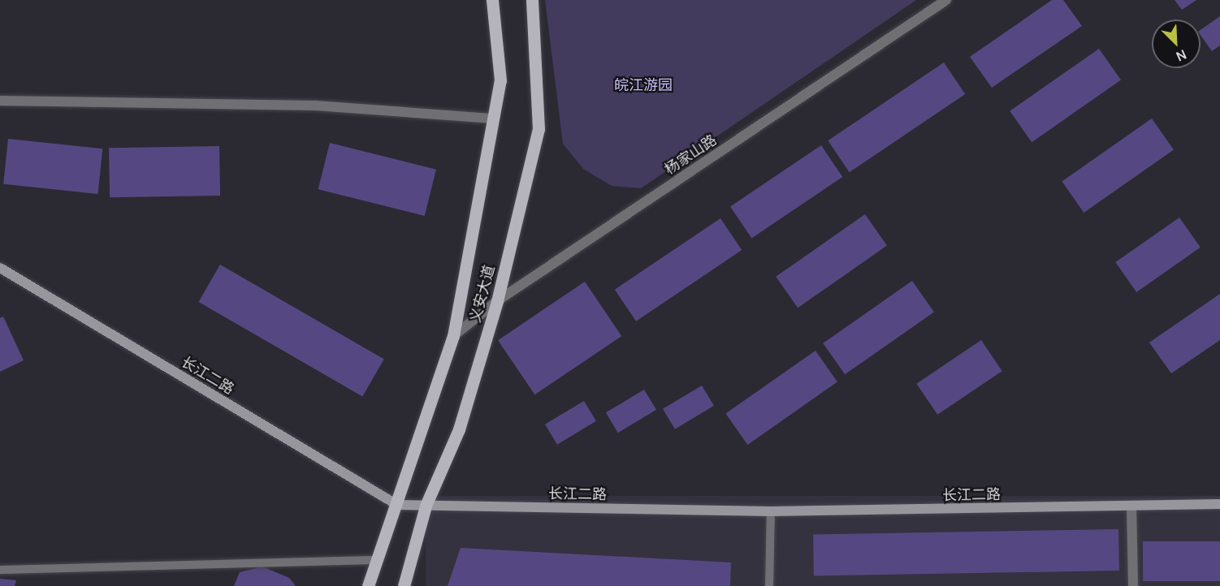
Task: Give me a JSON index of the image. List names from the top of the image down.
{
  "streets": {
    "main road": ["义安大道", "长江二路"],
    "street": ["杨家山路"]
  },
  "crossings": [
    ["杨家山路", "义安大道"],
    ["义安大道", "长江二路"]
  ],
  "parks": ["皖江游园"],
  "north": "bottom right"
}
